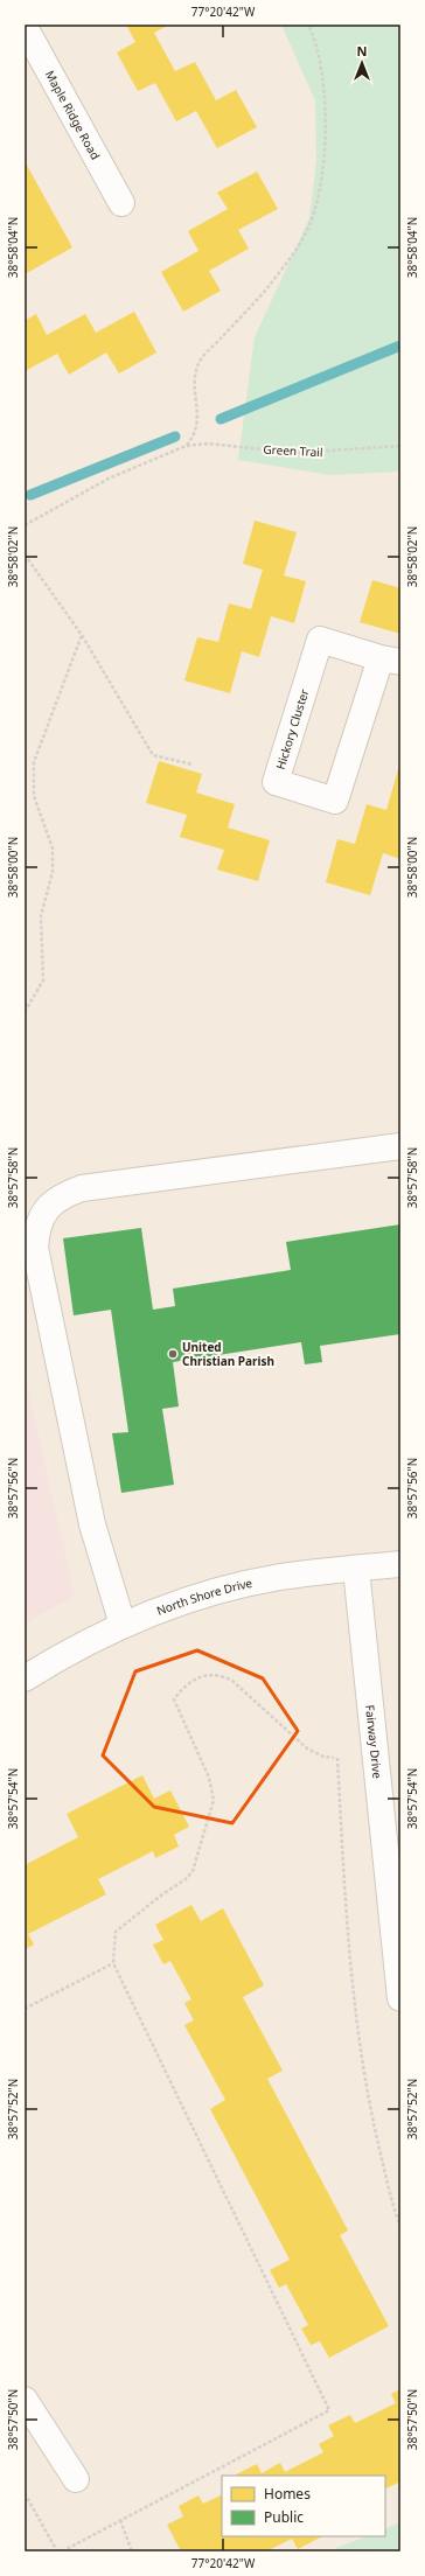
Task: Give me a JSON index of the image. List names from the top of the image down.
{
  "streets": {
    "street": [
      "Maple Ridge Road",
      "Hickory Cluster",
      "North Shore Drive",
      "Fairway Drive"
    ],
    "path": ["Green Trail"]
  },
  "crossings": [
    ["North Shore Drive", "Fairway Drive"]
  ],
  "places": ["United Christian Parish"],
  "legend": ["Homes", "Public"],
  "north": "top",
  "coordinates": [
    "77°20'42\"W",
    "38°58'04\"N",
    "38°58'02\"N",
    "38°58'00\"N",
    "38°57'58\"N",
    "38°57'56\"N",
    "38°57'54\"N",
    "38°57'52\"N",
    "38°57'50\"N"
  ]
}
